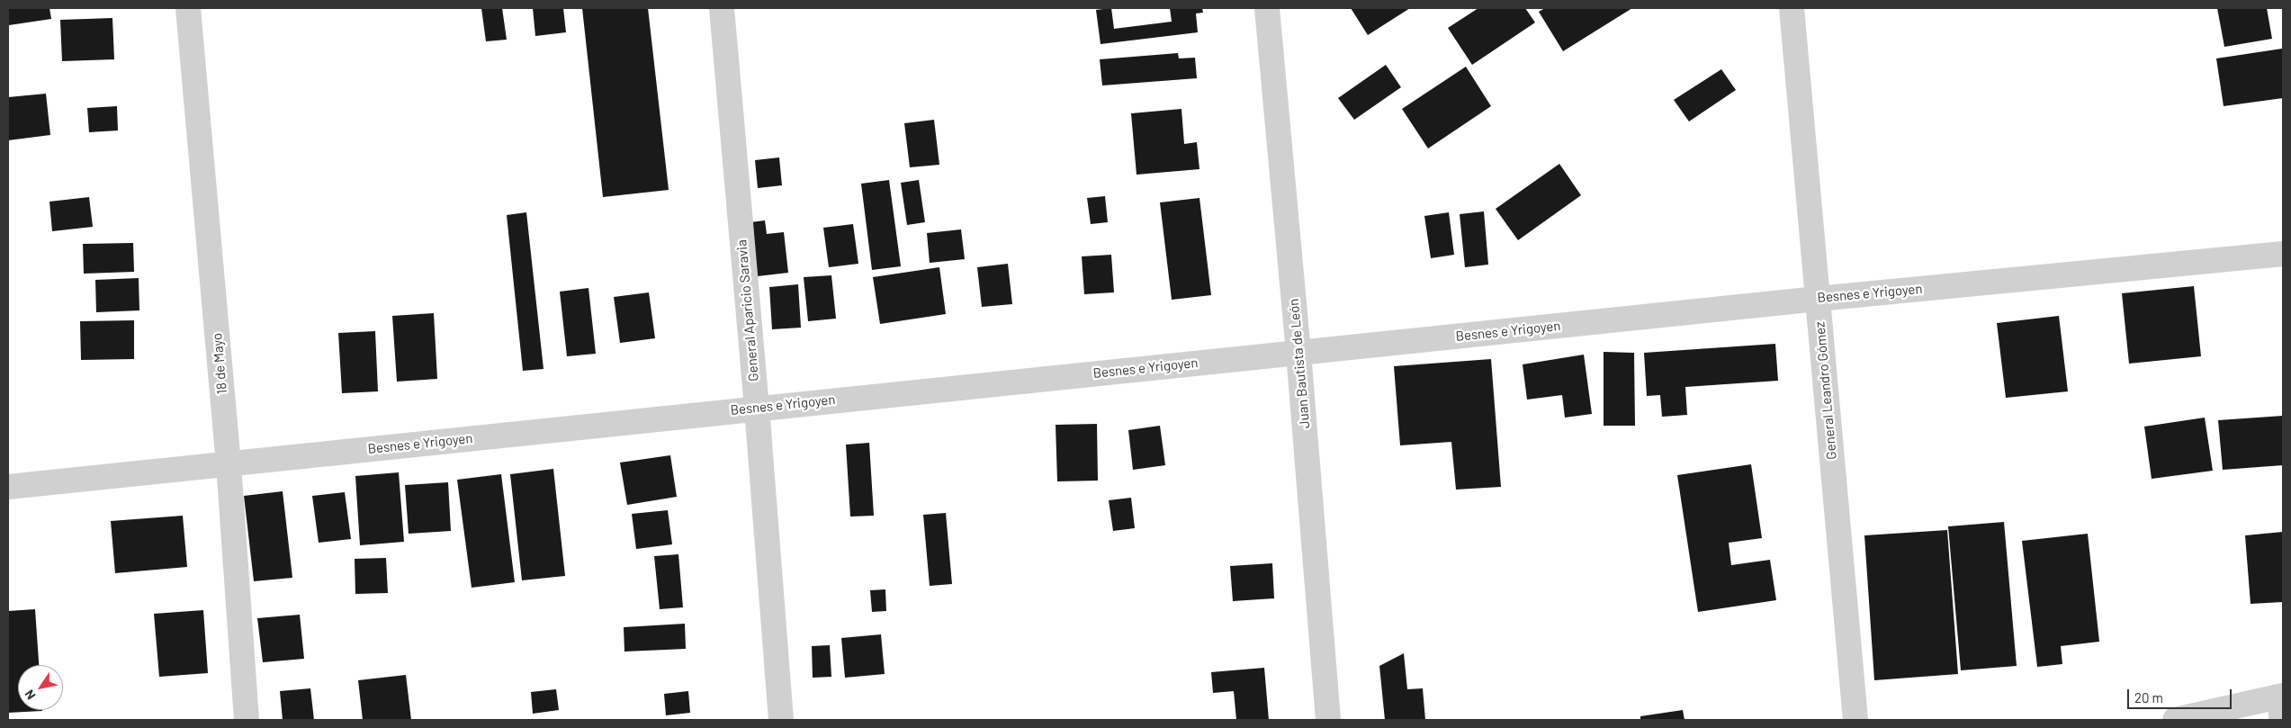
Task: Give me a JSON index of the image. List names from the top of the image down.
{
  "streets": {
    "street": [
      "Besnes e Yrigoyen",
      "General Aparicio Saravia",
      "18 de Mayo",
      "Juan Bautista de León",
      "General Leandro Gómez"
    ]
  },
  "crossings": [
    ["Besnes e Yrigoyen", "General Aparicio Saravia"],
    ["Besnes e Yrigoyen", "18 de Mayo"],
    ["Besnes e Yrigoyen", "Juan Bautista de León"],
    ["Besnes e Yrigoyen", "General Leandro Gómez"]
  ],
  "scale_bar": "20 m",
  "north": "bottom left"
}
